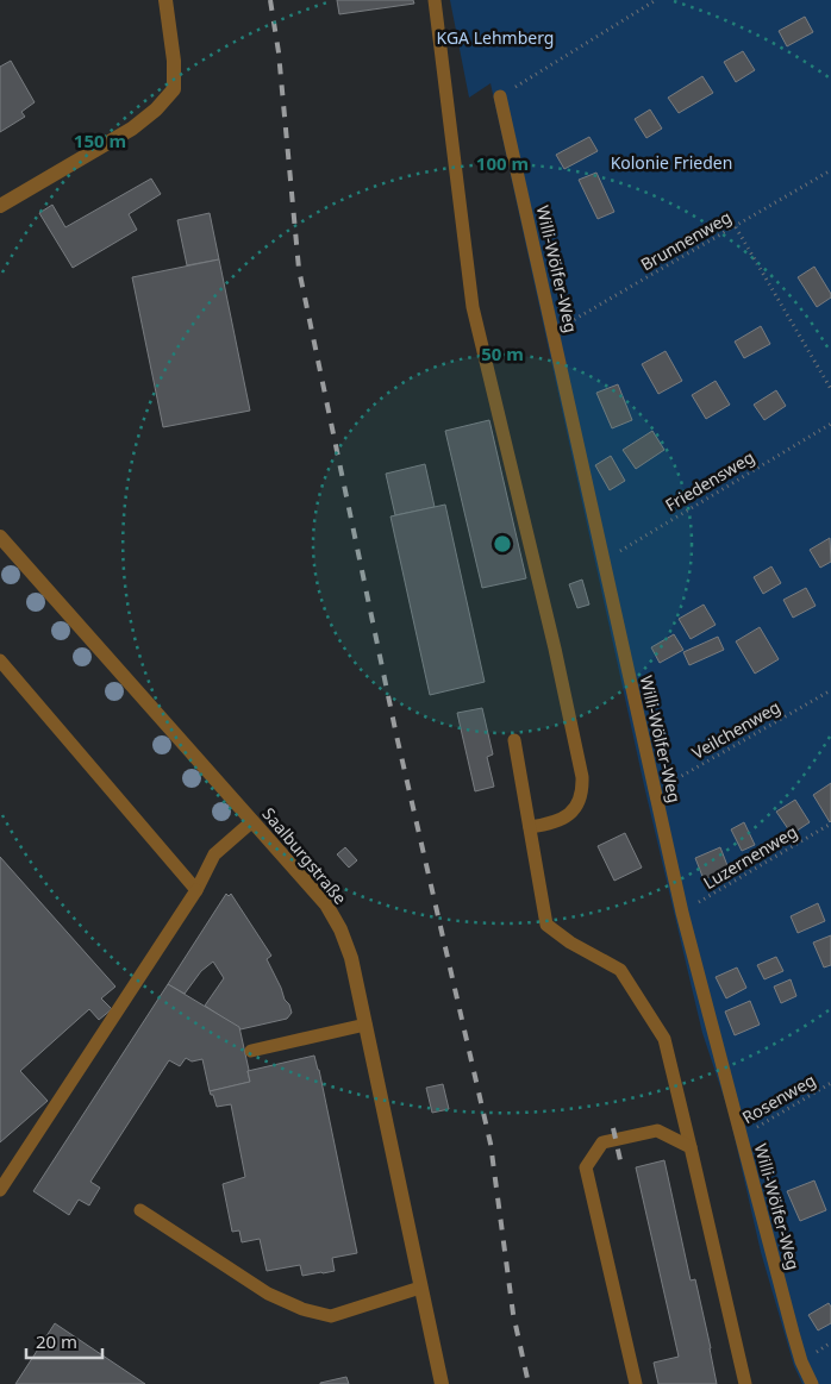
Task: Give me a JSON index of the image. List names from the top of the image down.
{
  "streets": {
    "street": ["Saalburgstraße"],
    "lane": ["Willi-Wölfer-Weg"],
    "path": [
      "Brunnenweg",
      "Friedensweg",
      "Veilchenweg",
      "Luzernenweg",
      "Rosenweg"
    ]
  },
  "crossings": [
    ["Brunnenweg", "Willi-Wölfer-Weg"],
    ["Willi-Wölfer-Weg", "Friedensweg"],
    ["Willi-Wölfer-Weg", "Veilchenweg"],
    ["Willi-Wölfer-Weg", "Luzernenweg"],
    ["Willi-Wölfer-Weg", "Rosenweg"]
  ],
  "parks": ["KGA Lehmberg", "Kolonie Frieden"],
  "scale_bar": "20 m",
  "rings": ["150 m", "100 m", "50 m"]
}
